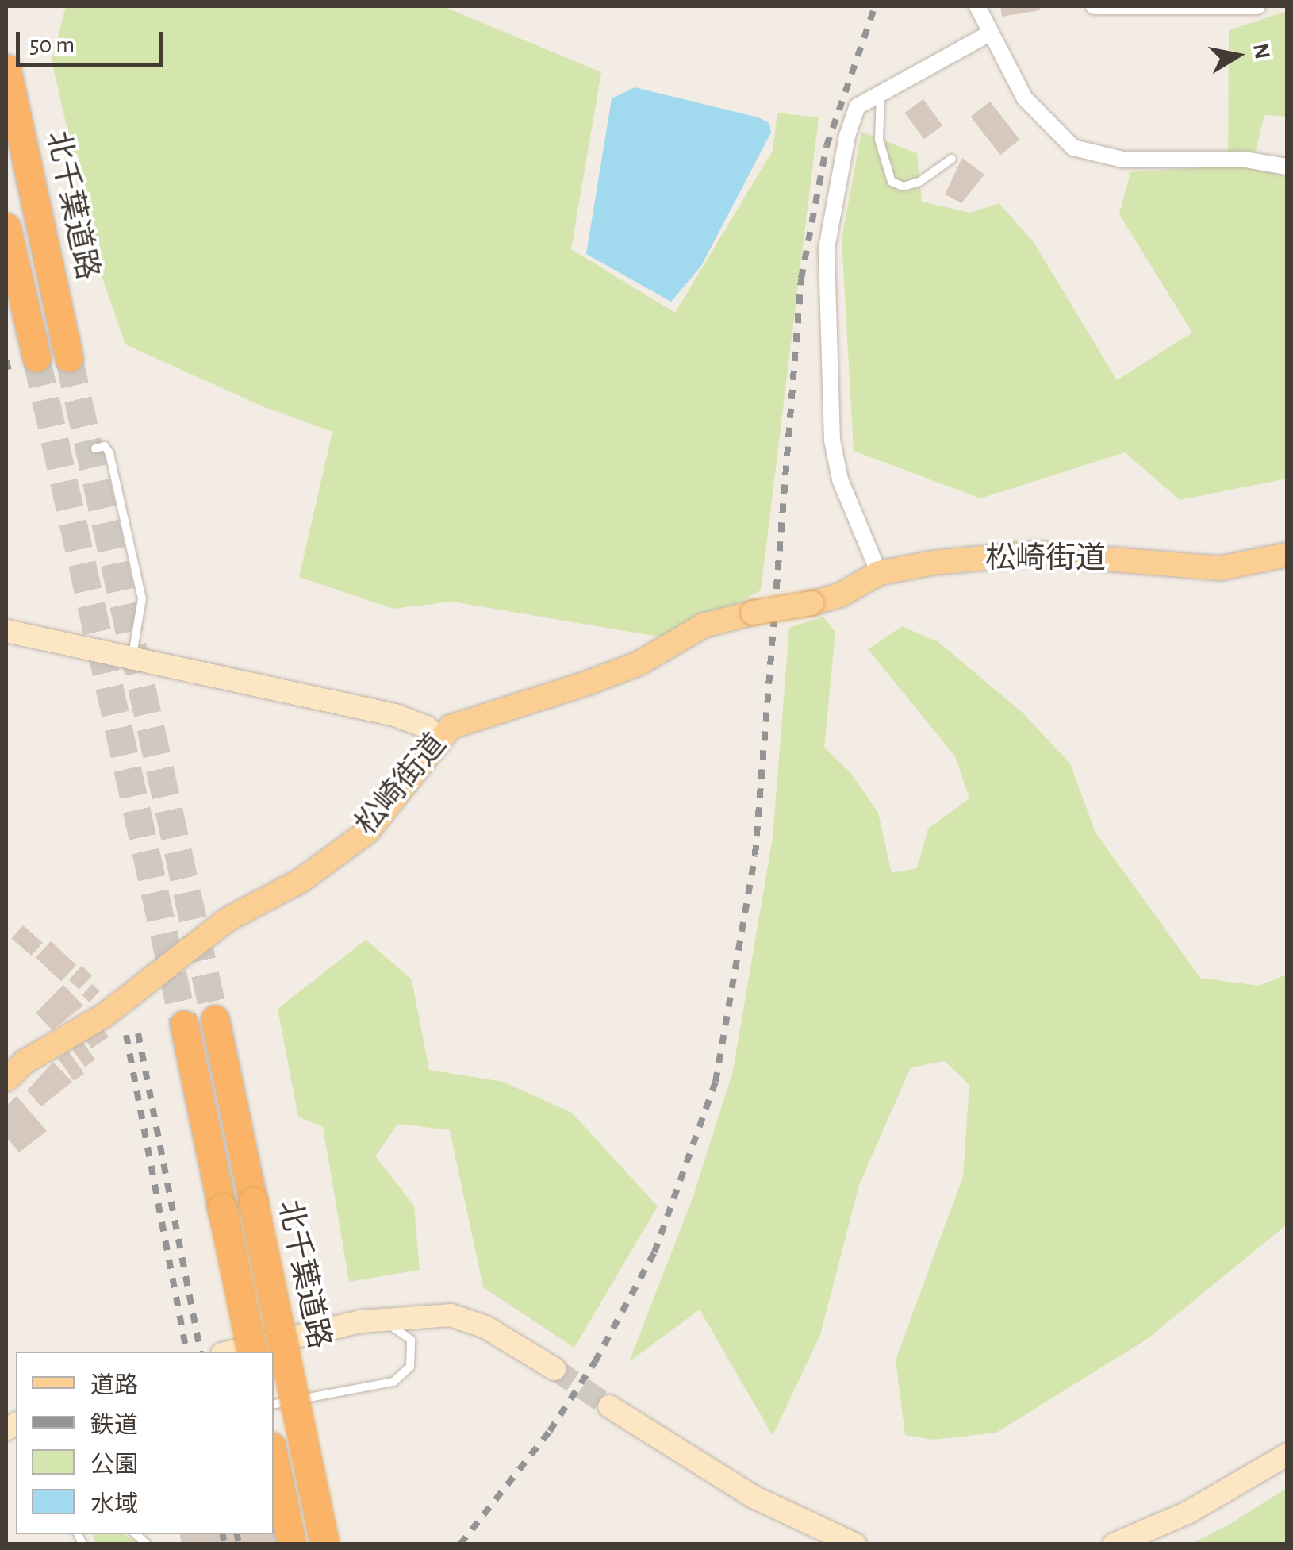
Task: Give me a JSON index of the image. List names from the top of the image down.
{
  "streets": {
    "highway": ["北千葉道路"],
    "main road": ["松崎街道"]
  },
  "legend": [
    "道路",
    "鉄道",
    "公園",
    "水域"
  ],
  "scale_bar": "50 m",
  "north": "right"
}
